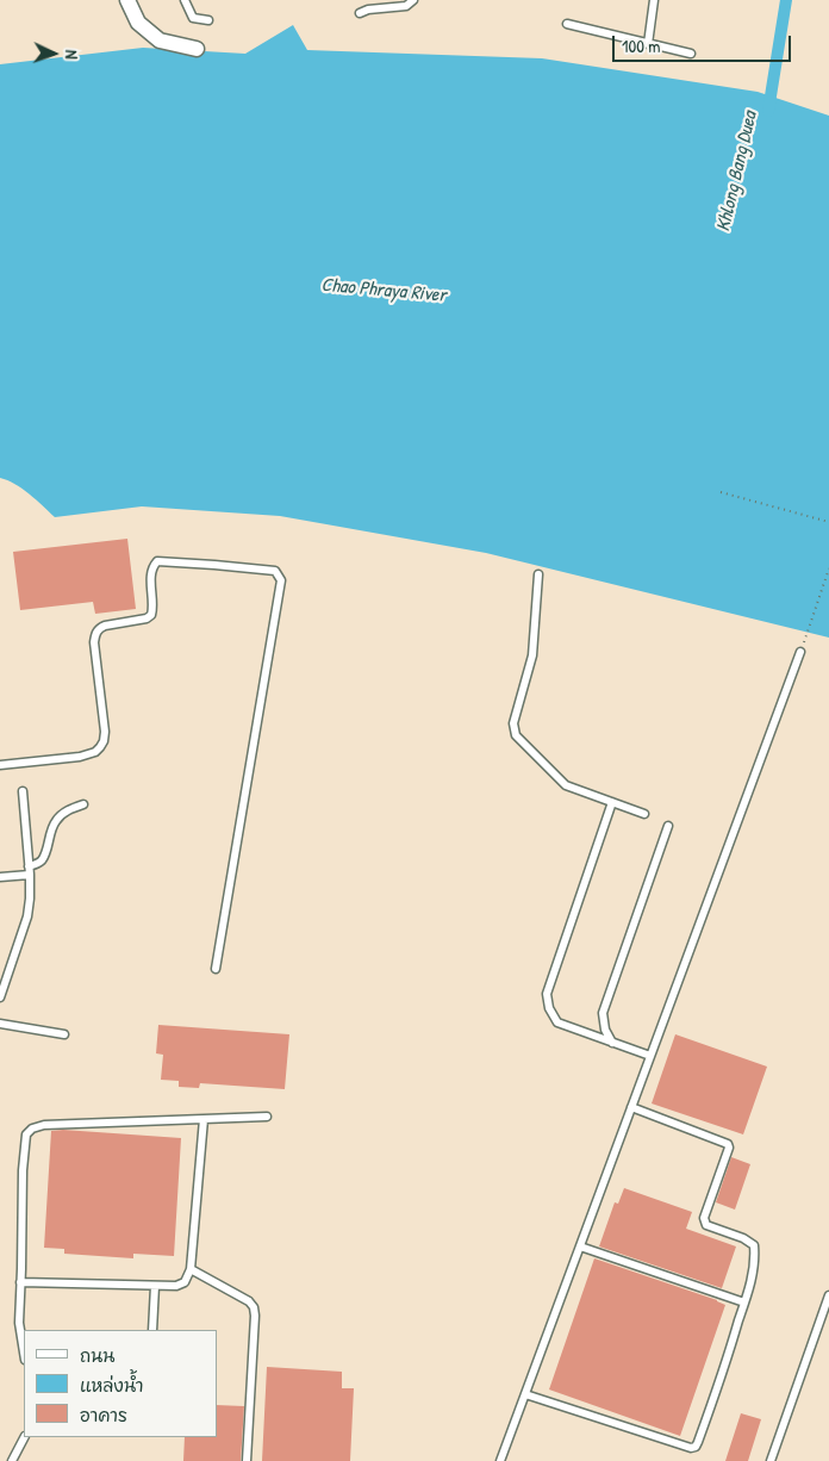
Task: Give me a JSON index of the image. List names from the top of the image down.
{
  "water": ["Khlong Bang Duea", "Chao Phraya River"],
  "legend": ["ถนน", "แหล่งน้ำ", "อาคาร"],
  "scale_bar": "100 m",
  "north": "right"
}
